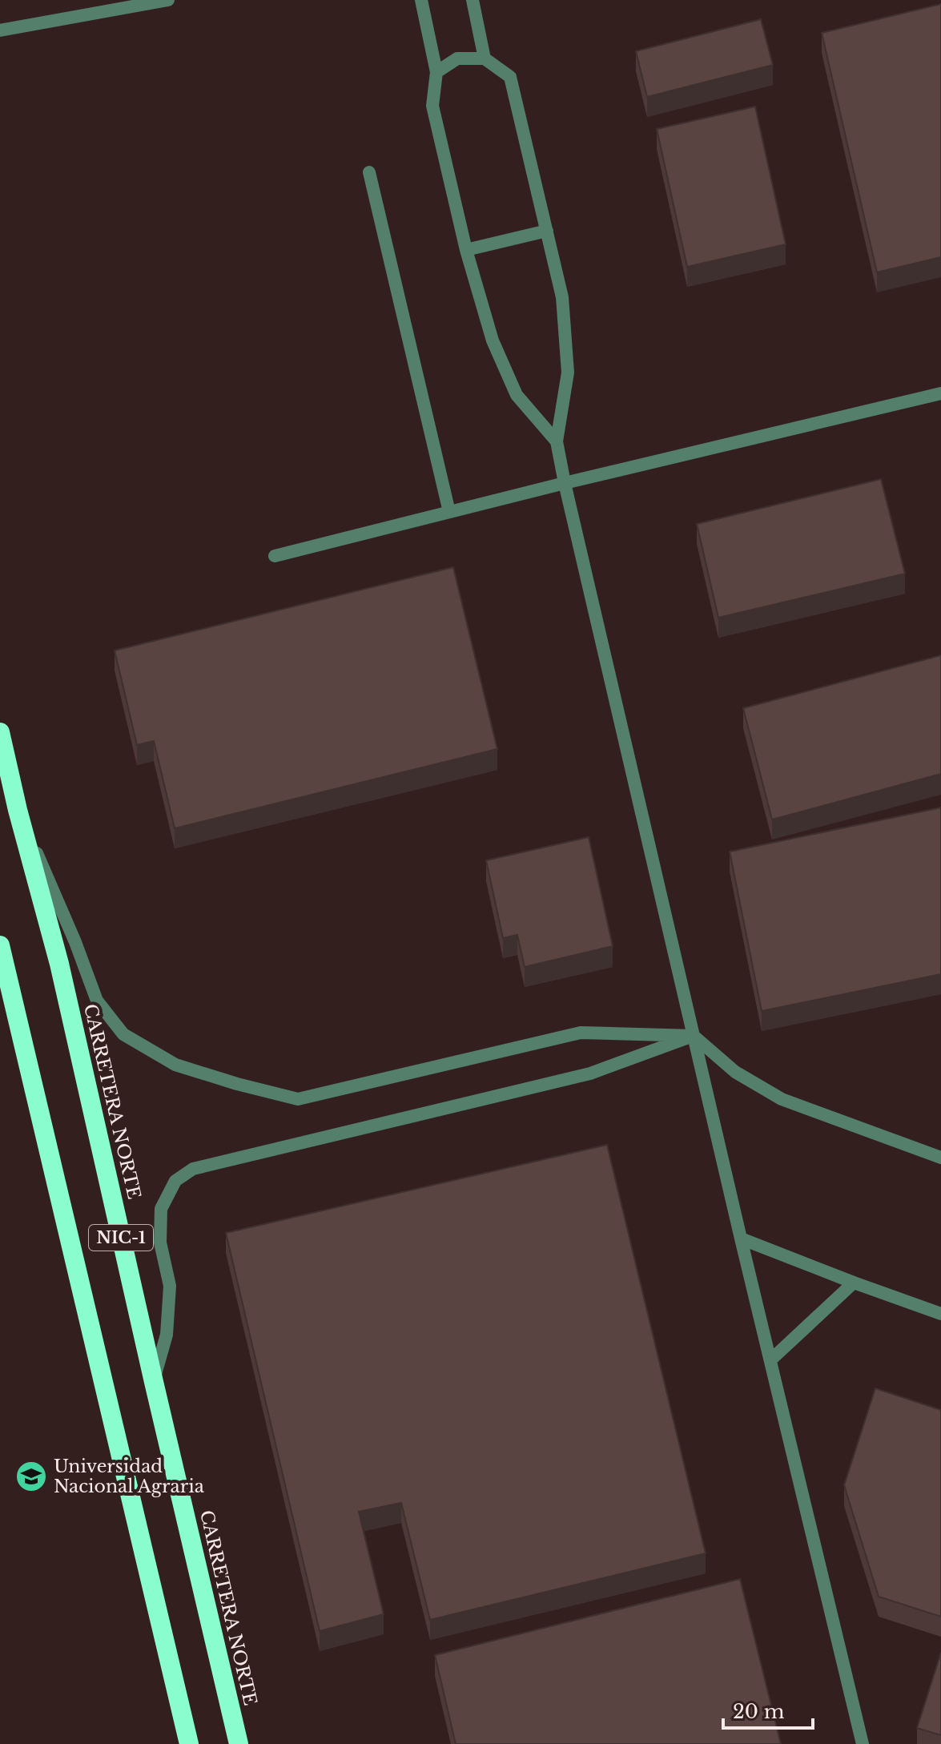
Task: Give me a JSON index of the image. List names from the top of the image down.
{
  "streets": {
    "highway": ["CARRETERA NORTE", "NIC-1"]
  },
  "places": {
    "school or university": ["Universidad Nacional Agraria"]
  },
  "scale_bar": "20 m"
}
